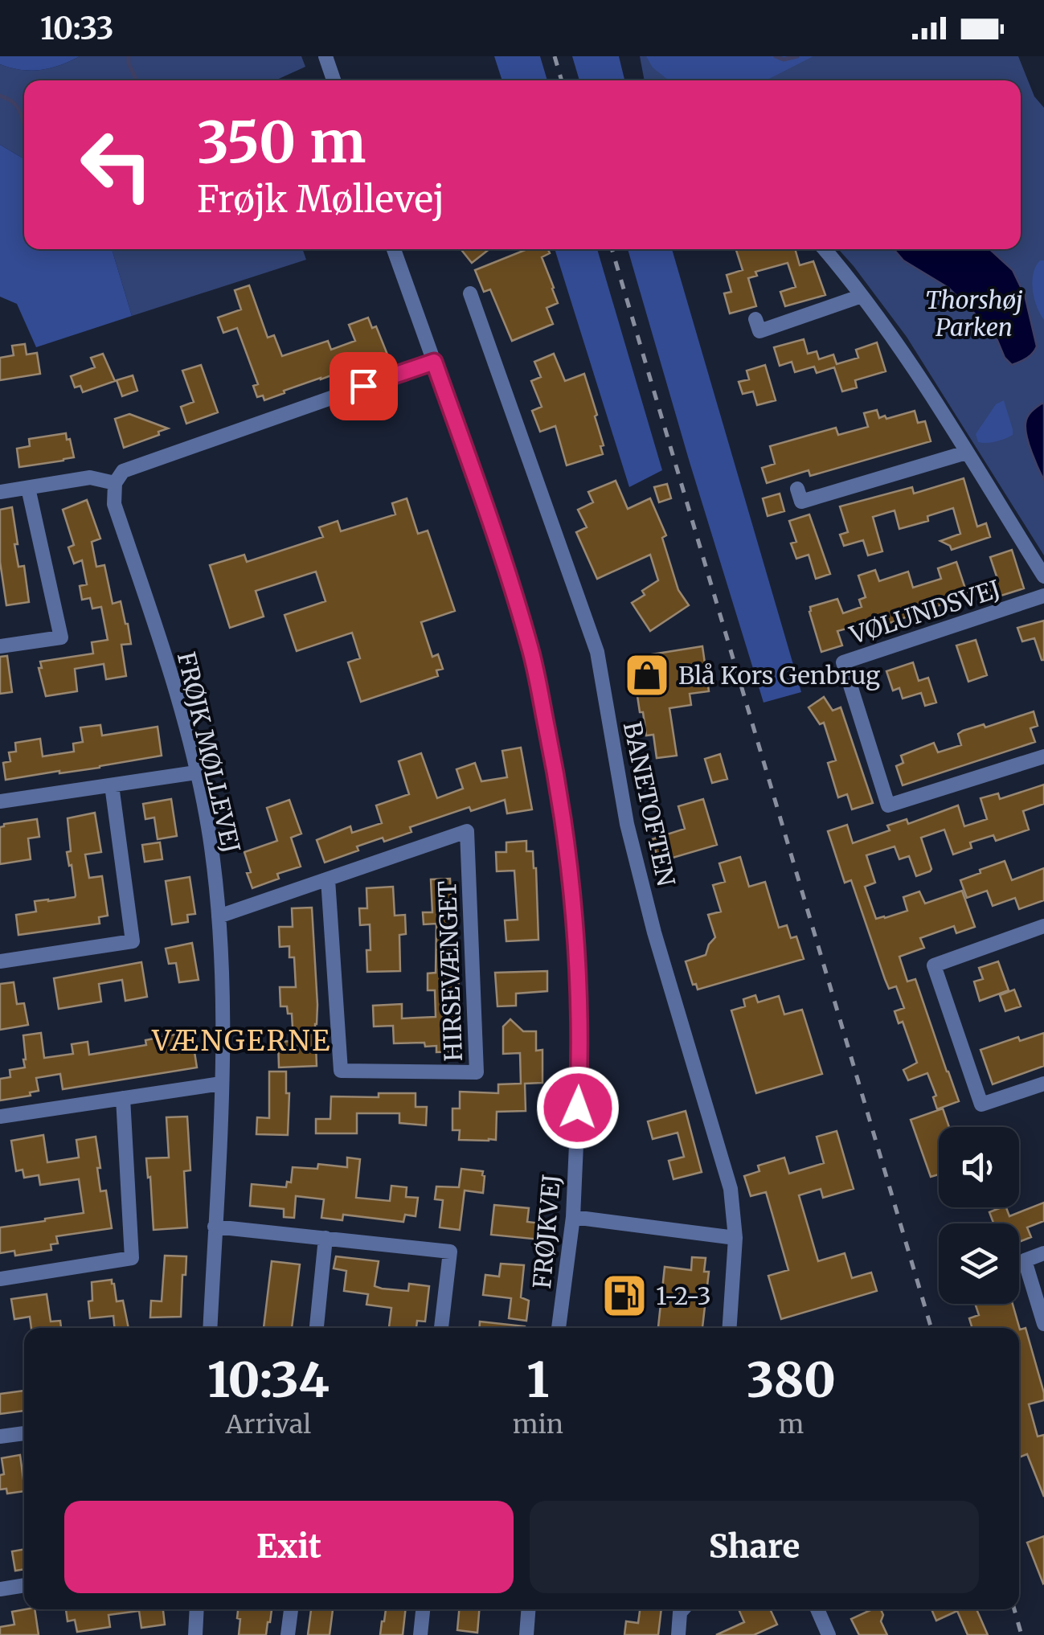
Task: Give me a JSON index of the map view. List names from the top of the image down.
{
  "streets": {
    "street": [
      "VØLUNDSVEJ",
      "FRØJK MØLLEVEJ",
      "BANETOFTEN",
      "HIRSEVÆNGET",
      "FRØJKVEJ"
    ]
  },
  "crossings": [
    ["FRØJK MØLLEVEJ", "HIRSEVÆNGET"]
  ],
  "districts": ["VÆNGERNE"],
  "parks": ["Thorshøj Parken"],
  "places": {
    "shop": ["Blå Kors Genbrug"],
    "fuel station": ["1-2-3"]
  },
  "page": {
    "status": "10:33",
    "turn": ["350 m", "Frøjk Møllevej"],
    "eta": [
      "10:34",
      "Arrival",
      "1",
      "min",
      "380",
      "m"
    ],
    "buttons": ["Exit", "Share"]
  }
}
